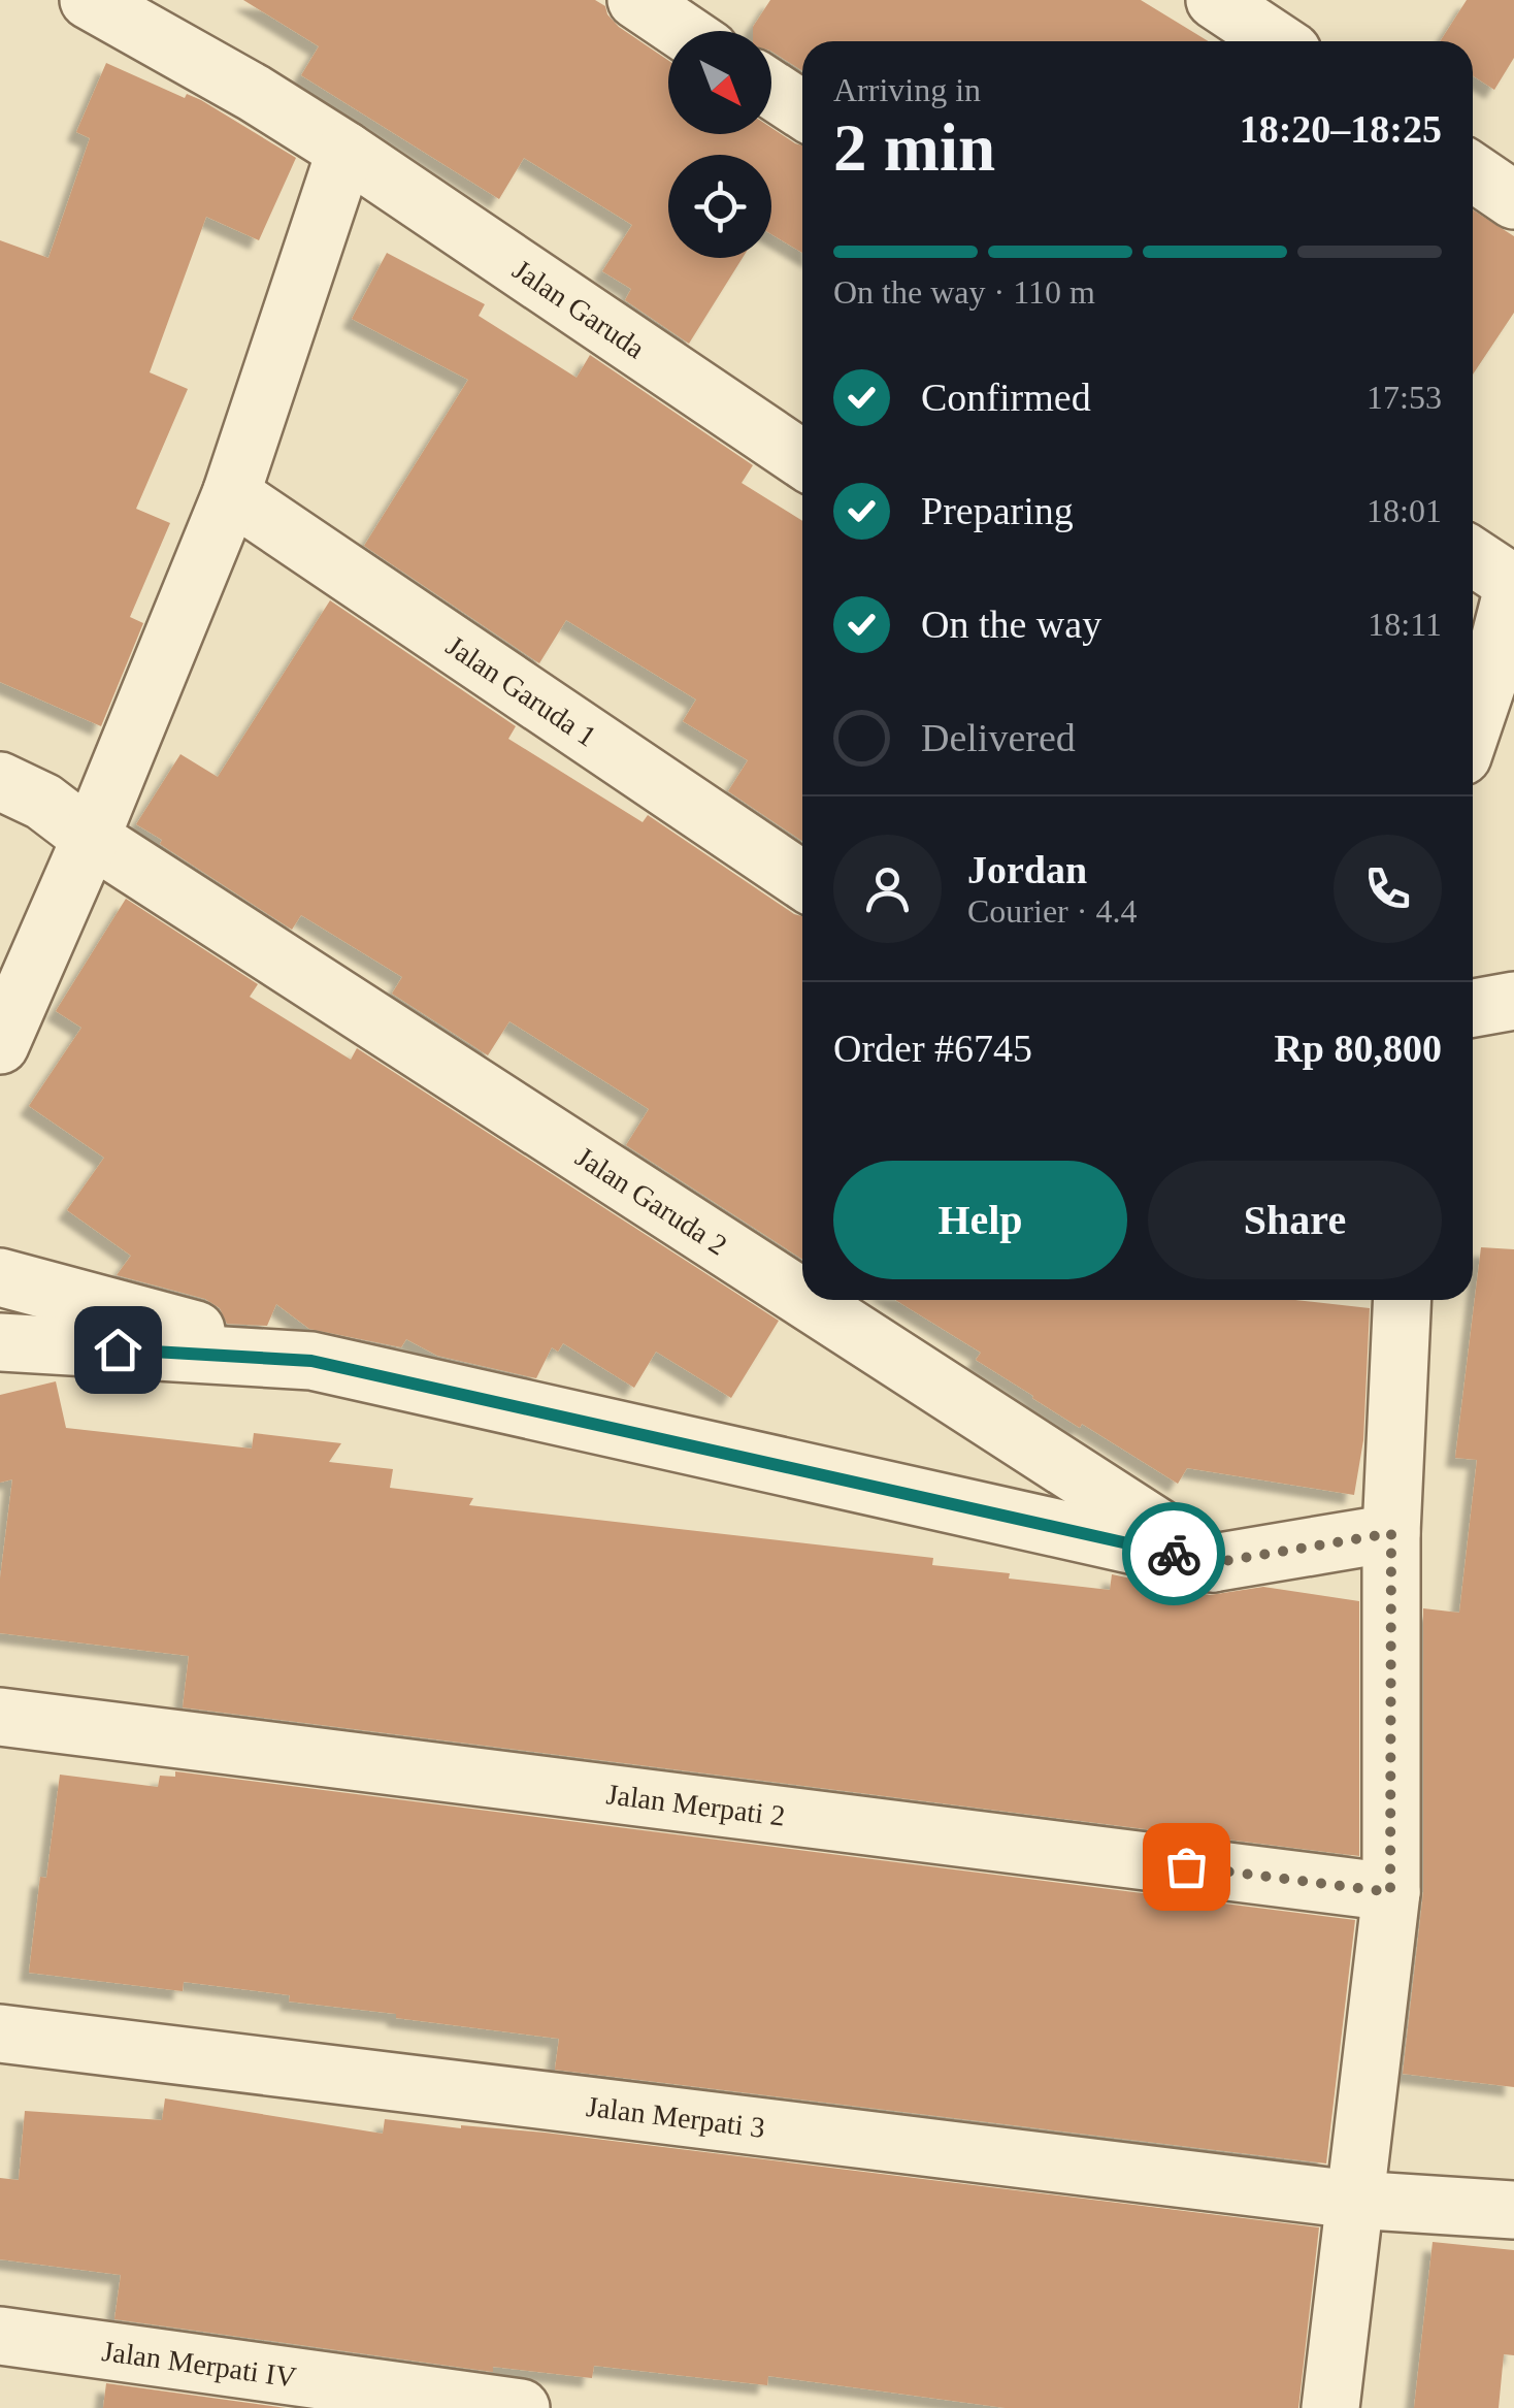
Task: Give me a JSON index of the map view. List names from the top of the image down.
{
  "streets": {
    "street": [
      "Jalan Garuda",
      "Jalan Garuda 1",
      "Jalan Garuda 2",
      "Jalan Merpati 2",
      "Jalan Merpati 3",
      "Jalan Merpati IV"
    ]
  },
  "north": "bottom right",
  "page": {
    "heading": ["2 min", "Arriving in", "18:20–18:25"],
    "panel": [
      "Jordan",
      "Courier · 4.4",
      "Order #6745",
      "Rp 80,800"
    ],
    "bar": "On the way · 110 m",
    "list": [
      ["Confirmed", "17:53"],
      ["Preparing", "18:01"],
      ["On the way", "18:11"],
      "Delivered"
    ],
    "buttons": ["Help", "Share"]
  }
}
